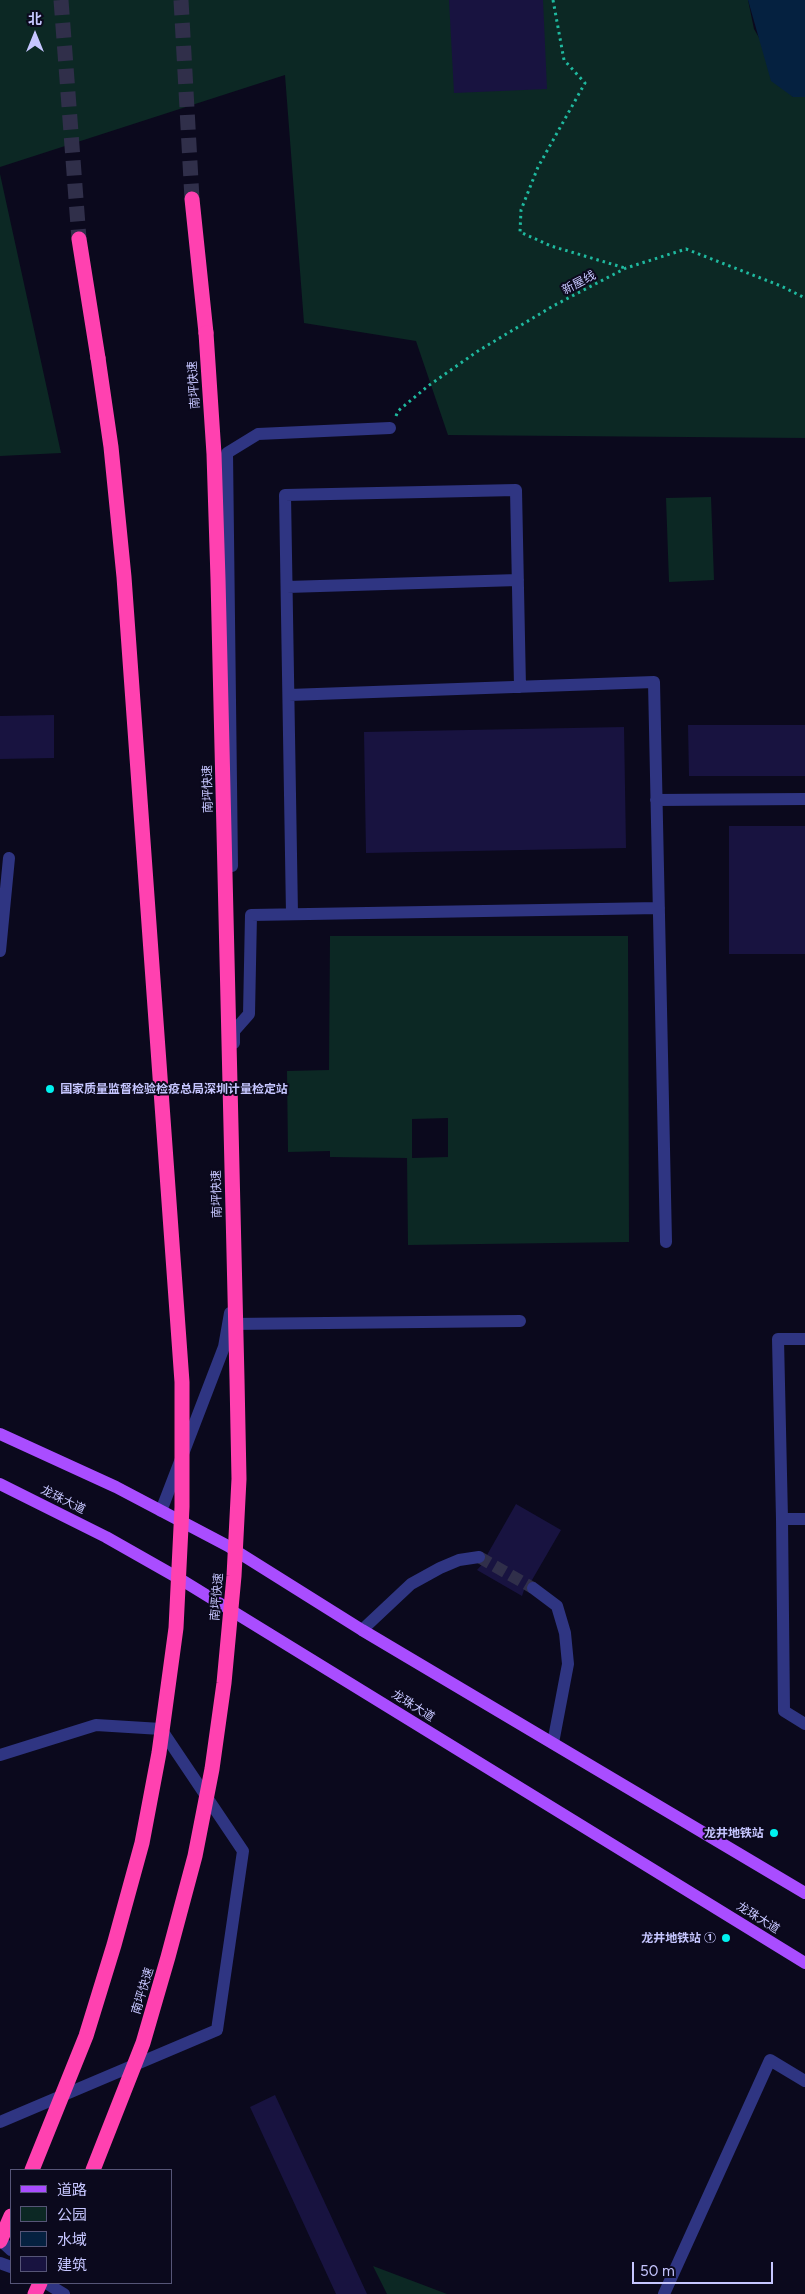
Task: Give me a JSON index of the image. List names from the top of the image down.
{
  "streets": {
    "highway": ["南坪快速"],
    "main road": ["龙珠大道"],
    "path": ["新屋线"]
  },
  "places": ["国家质量监督检验检疫总局深圳计量检定站", "龙井地铁站", "龙井地铁站 ①"],
  "legend": [
    "道路",
    "公园",
    "水域",
    "建筑"
  ],
  "scale_bar": "50 m",
  "north": "top"
}
